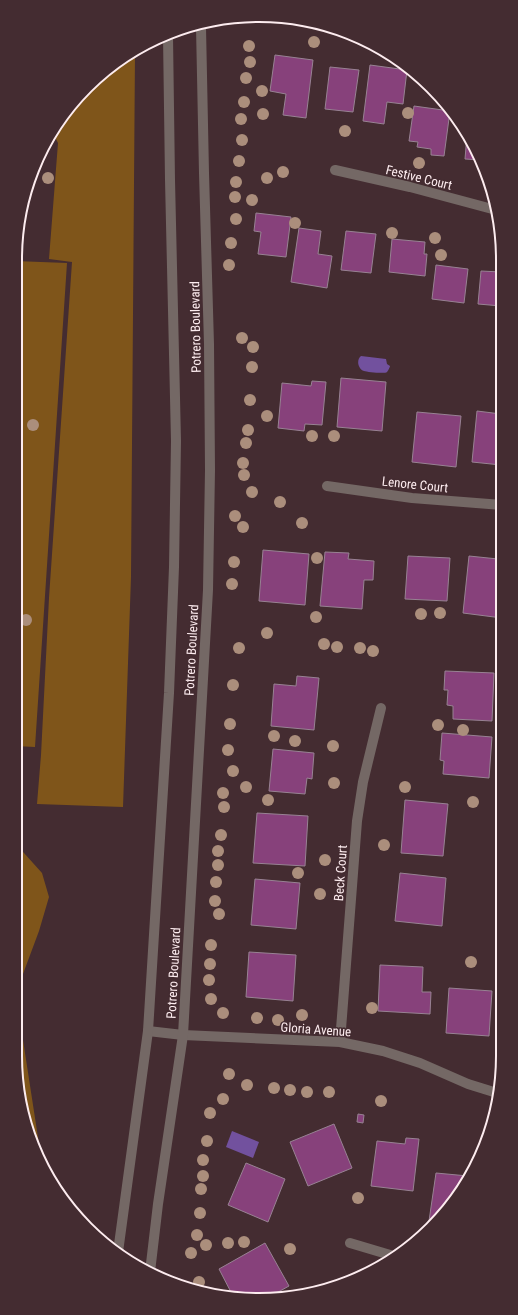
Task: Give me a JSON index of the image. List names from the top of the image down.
{
  "streets": {
    "street": [
      "Festive Court",
      "Potrero Boulevard",
      "Lenore Court",
      "Beck Court",
      "Gloria Avenue"
    ]
  },
  "crossings": [
    ["Potrero Boulevard", "Gloria Avenue"],
    ["Beck Court", "Gloria Avenue"]
  ]
}
